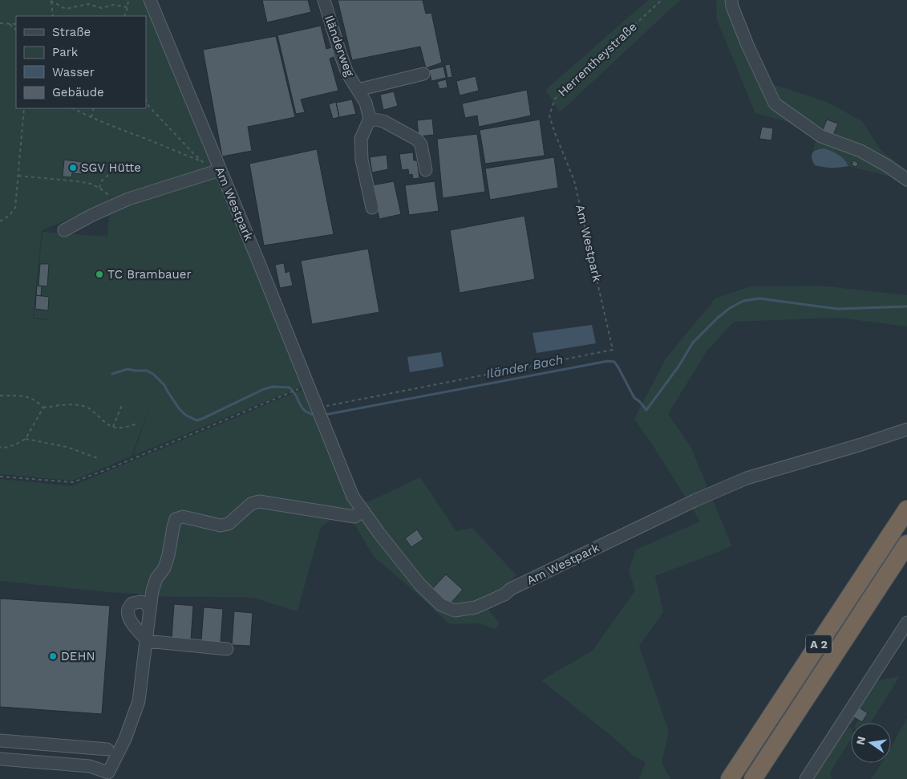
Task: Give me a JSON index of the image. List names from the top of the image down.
{
  "streets": {
    "highway": ["A 2"],
    "street": ["Iländerweg", "Am Westpark"],
    "path": ["Herrentheystraße"]
  },
  "crossings": [
    ["Herrentheystraße", "Am Westpark"]
  ],
  "water": ["Iländer Bach"],
  "places": ["SGV Hütte", "TC Brambauer", "DEHN"],
  "legend": [
    "Straße",
    "Park",
    "Wasser",
    "Gebäude"
  ],
  "north": "left"
}
